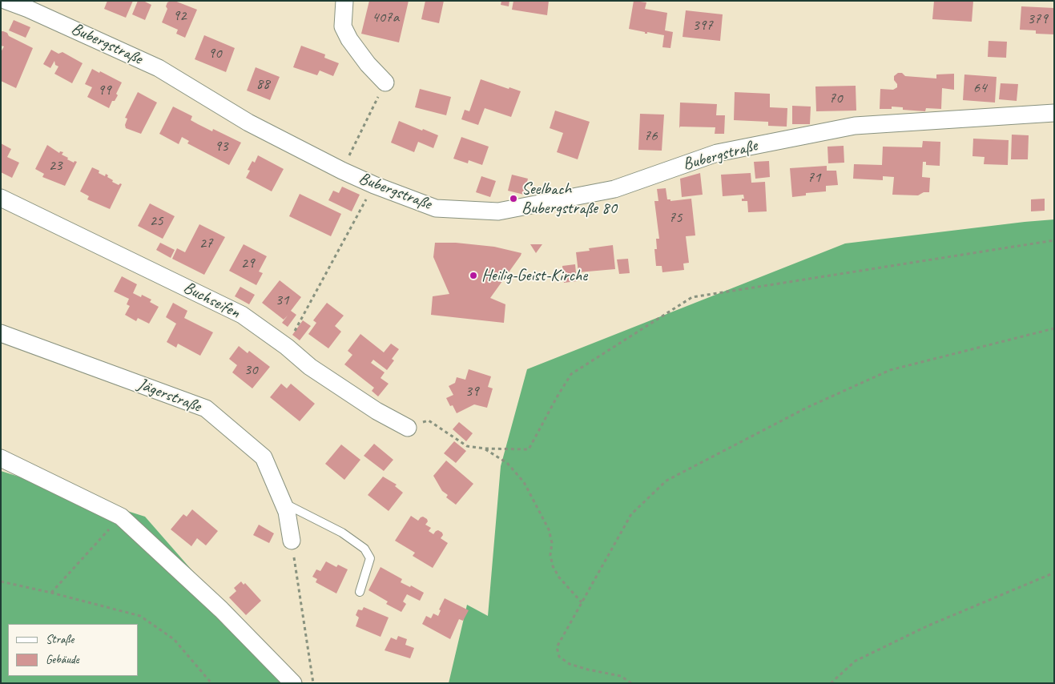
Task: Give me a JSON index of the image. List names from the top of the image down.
{
  "streets": {
    "street": ["Bubergstraße", "Buchseifen", "Jägerstraße"]
  },
  "places": ["Seelbach Bubergstraße 80", "Heilig-Geist-Kirche"],
  "house_numbers": [
    "92",
    "407a",
    "379",
    "397",
    "90",
    "88",
    "64",
    "99",
    "70",
    "76",
    "93",
    "23",
    "71",
    "75",
    "25",
    "27",
    "29",
    "31",
    "30",
    "39"
  ],
  "legend": ["Straße", "Gebäude"]
}
